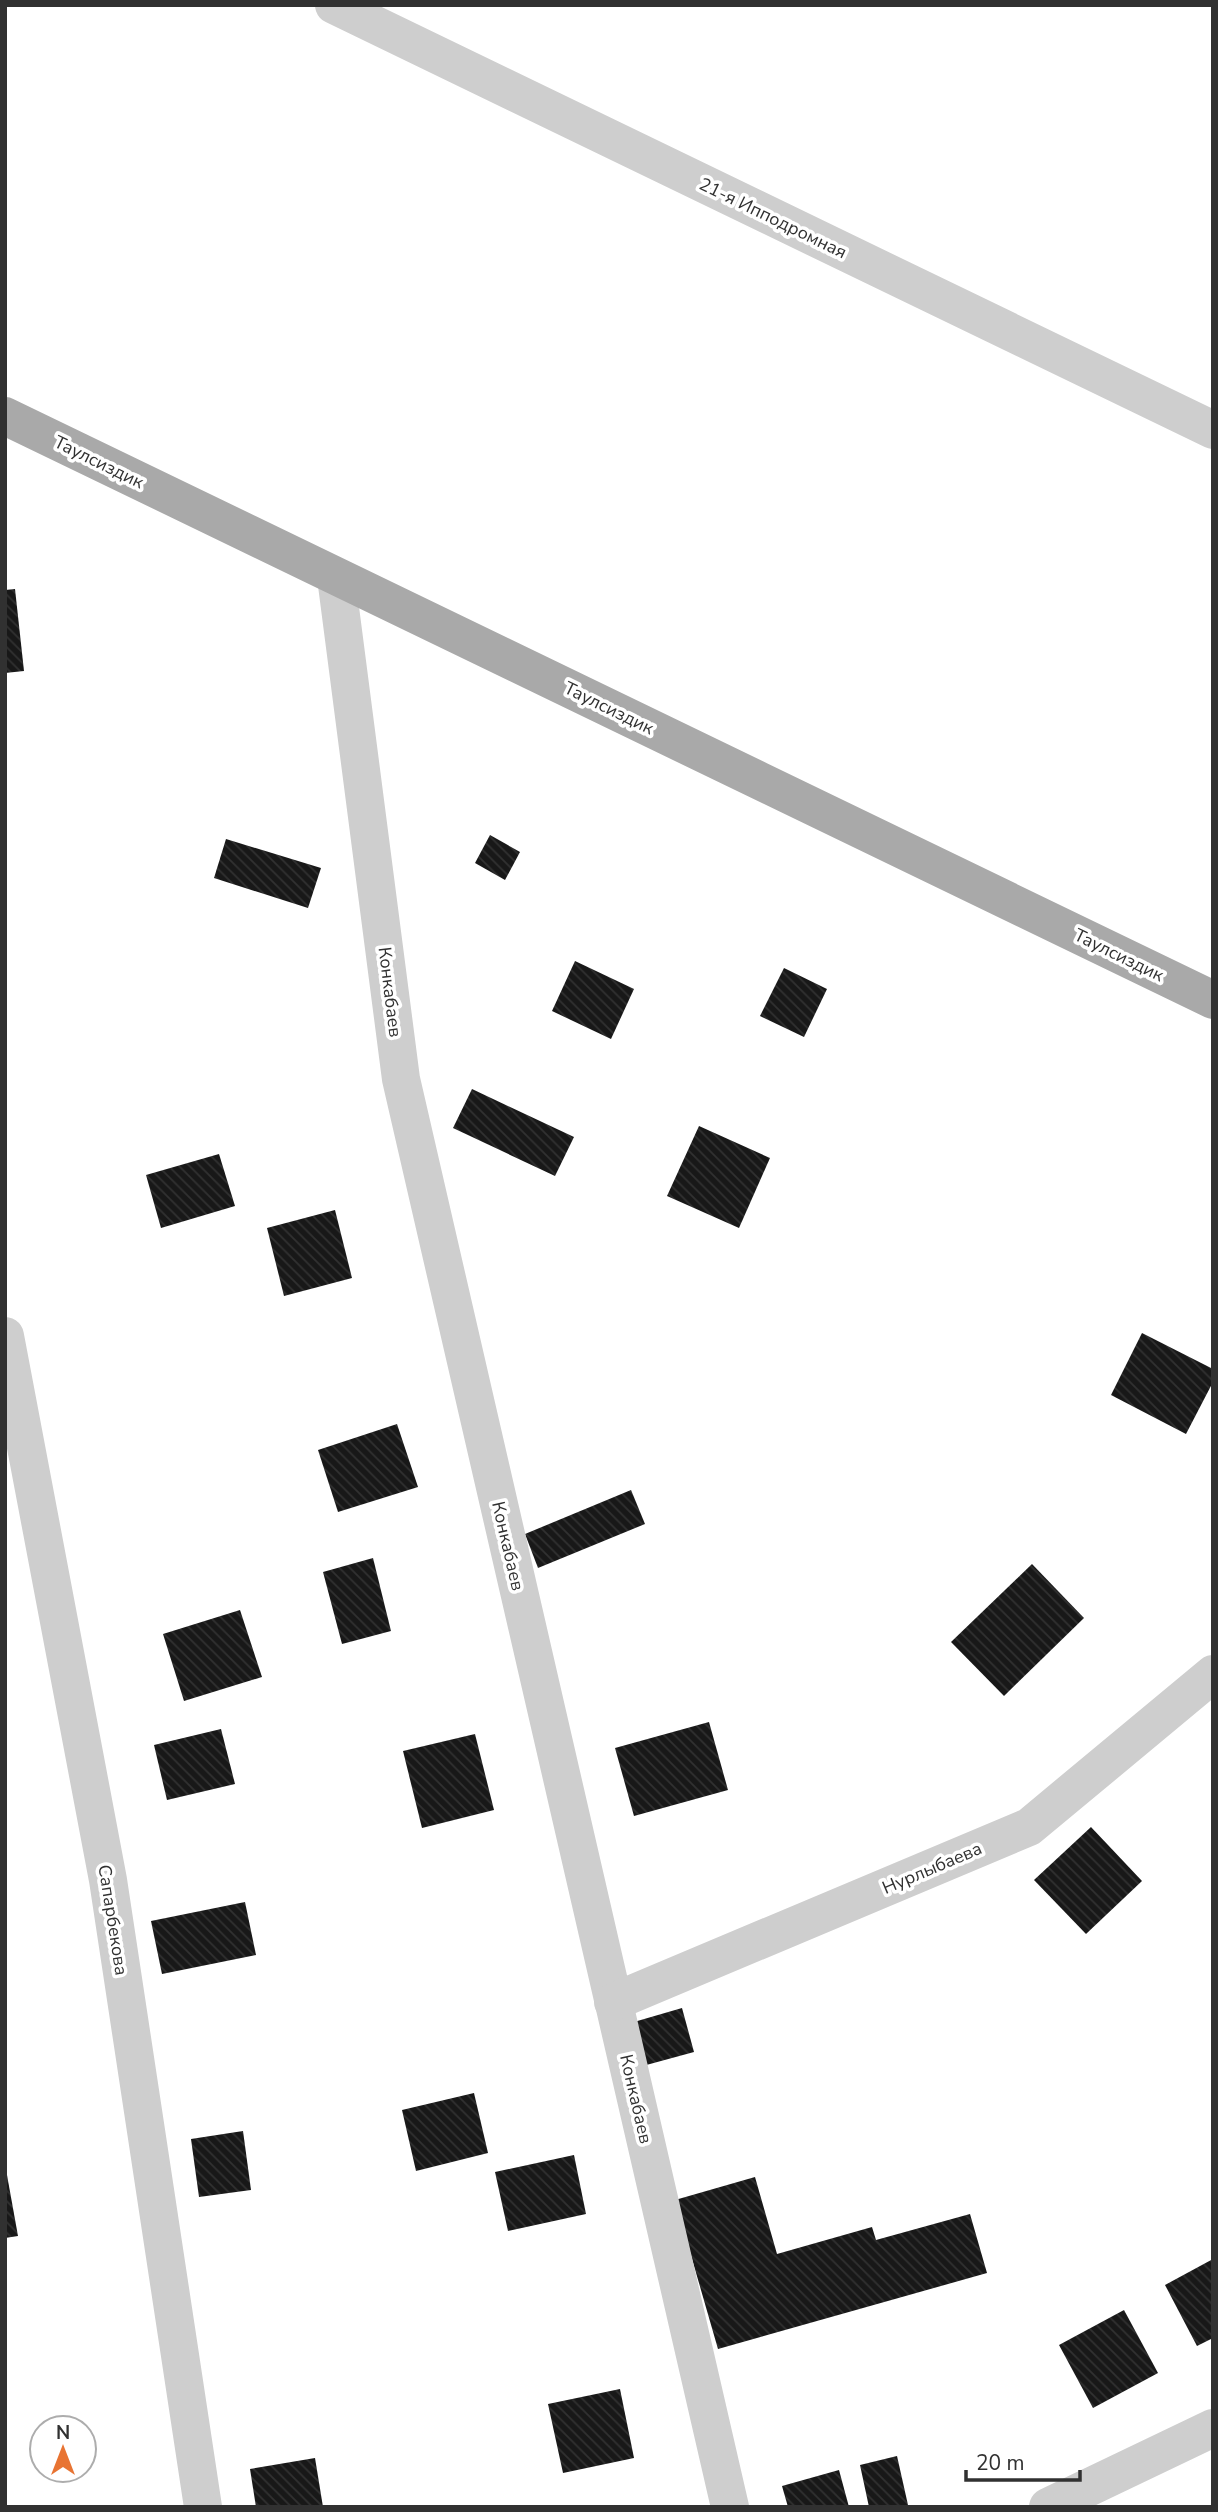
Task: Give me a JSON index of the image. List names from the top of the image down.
{
  "streets": {
    "main road": ["Таулсиздик"],
    "street": [
      "21-я Ипподромная",
      "Конкабаев",
      "Нурлыбаева",
      "Сапарбекова"
    ]
  },
  "crossings": [
    ["Таулсиздик", "Конкабаев"],
    ["Конкабаев", "Нурлыбаева"]
  ],
  "scale_bar": "20 m",
  "north": "top"
}
